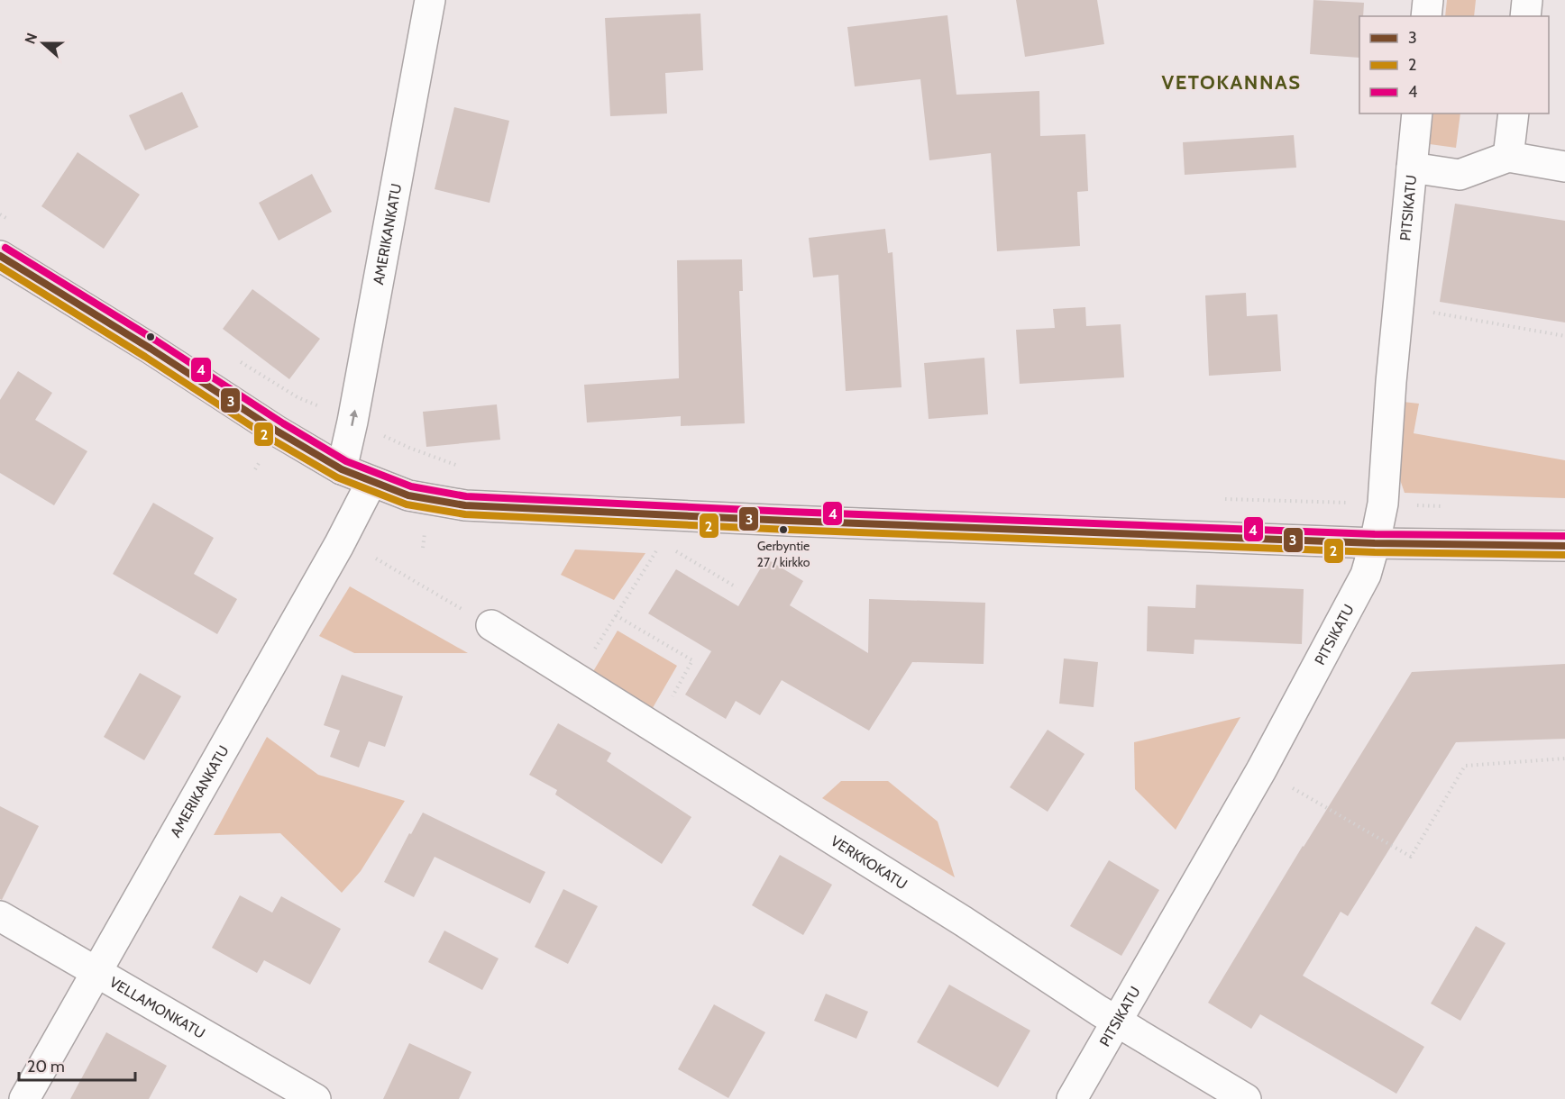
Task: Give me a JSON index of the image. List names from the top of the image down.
{
  "streets": {
    "street": [
      "PITSIKATU",
      "AMERIKANKATU",
      "VERKKOKATU",
      "VELLAMONKATU"
    ]
  },
  "crossings": [
    ["PITSIKATU", "VERKKOKATU"],
    ["AMERIKANKATU", "VELLAMONKATU"]
  ],
  "one_way": ["AMERIKANKATU"],
  "districts": ["VETOKANNAS"],
  "places": ["Gerbyntie 27 / kirkko"],
  "lines": ["transit line 4", "transit line 3", "transit line 2"],
  "legend": ["3", "2", "4"],
  "scale_bar": "20 m",
  "north": "left"
}
